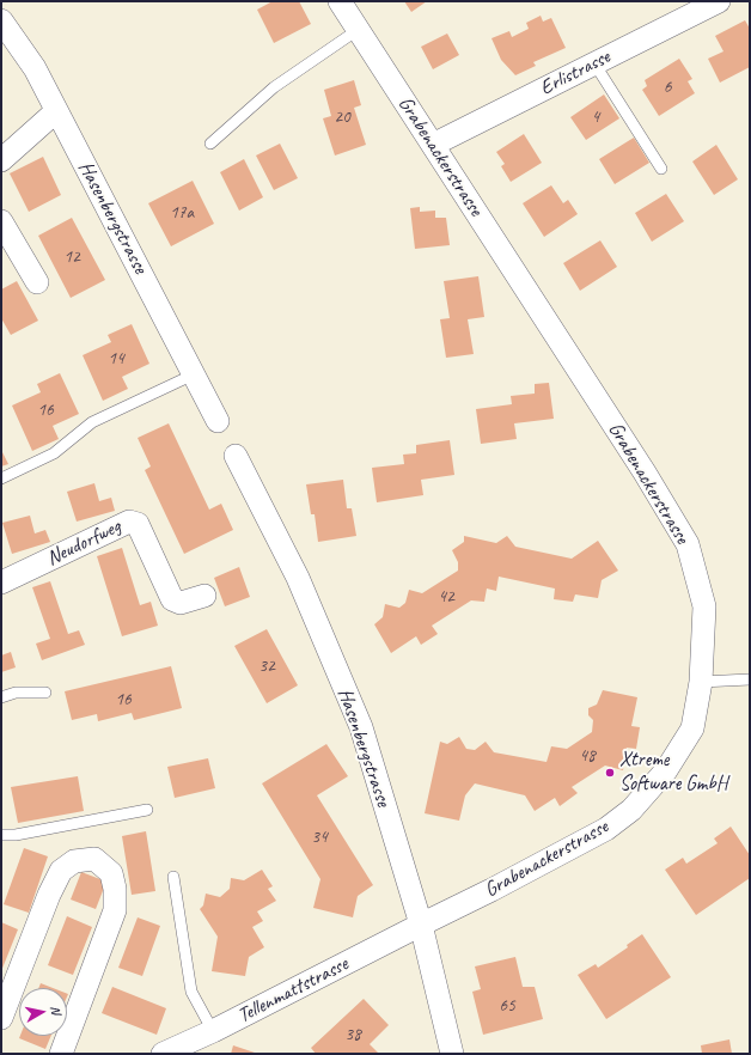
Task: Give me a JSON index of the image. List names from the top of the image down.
{
  "streets": {
    "street": [
      "Erlistrasse",
      "Grabenackerstrasse",
      "Hasenbergstrasse",
      "Neudorfweg",
      "Tellenmattstrasse"
    ]
  },
  "crossings": [
    ["Erlistrasse", "Grabenackerstrasse"],
    ["Grabenackerstrasse", "Hasenbergstrasse"],
    ["Grabenackerstrasse", "Tellenmattstrasse"],
    ["Hasenbergstrasse", "Tellenmattstrasse"]
  ],
  "places": ["Xtreme Software GmbH"],
  "house_numbers": [
    "6",
    "20",
    "4",
    "17a",
    "12",
    "14",
    "16",
    "42",
    "32",
    "16",
    "48",
    "34",
    "65",
    "38"
  ],
  "north": "right"
}
